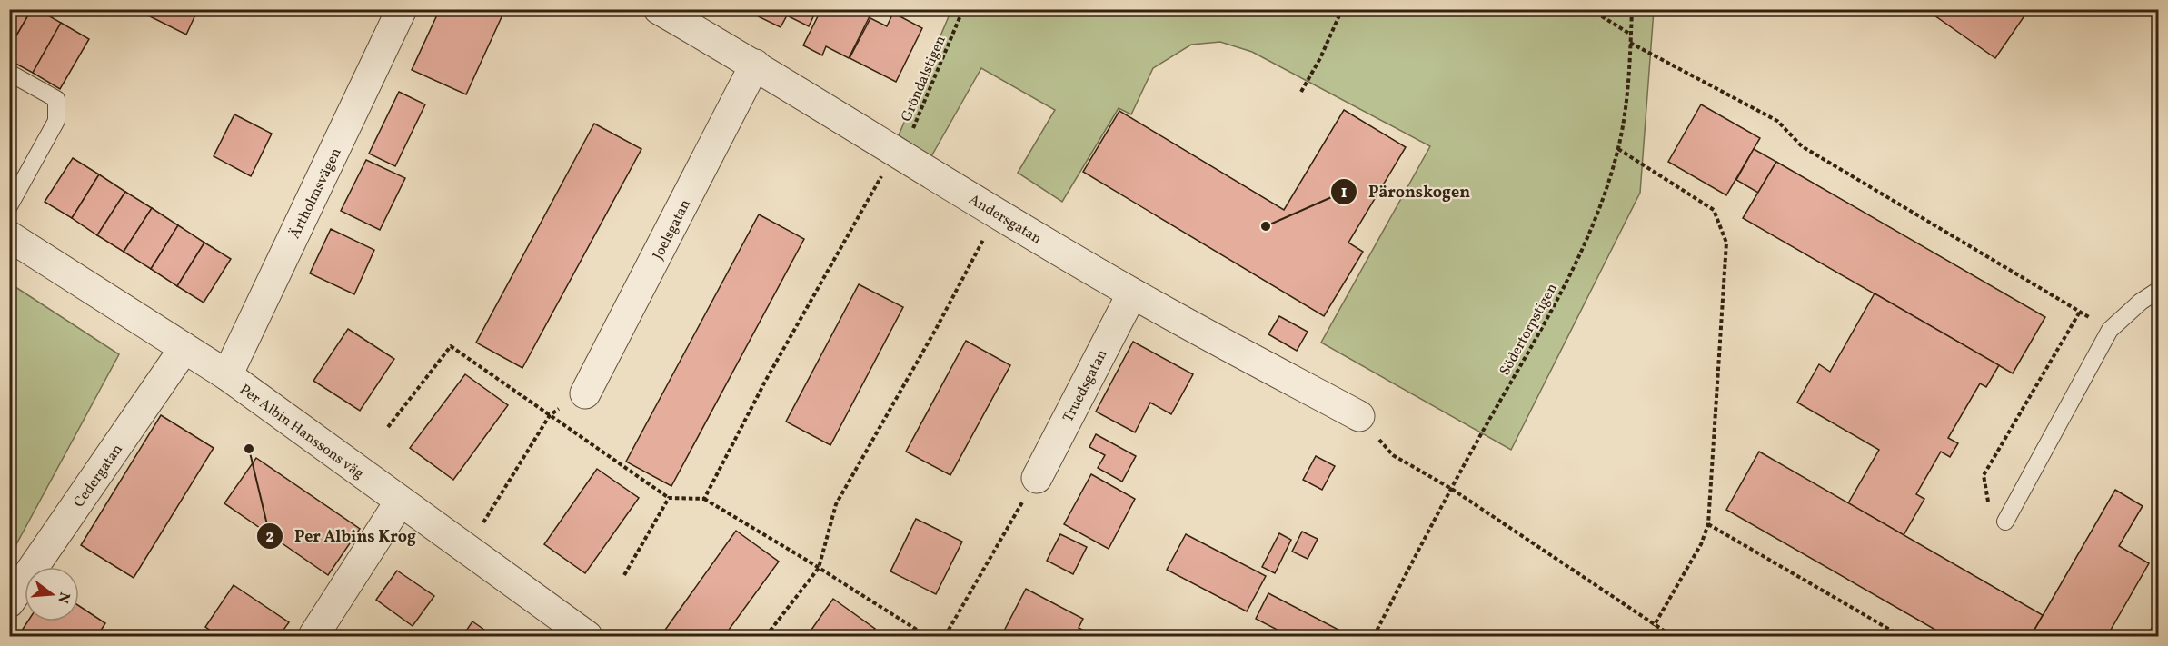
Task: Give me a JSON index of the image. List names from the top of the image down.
{
  "streets": {
    "street": [
      "Ärtholmsvägen",
      "Andersgatan",
      "Joelsgatan",
      "Truedsgatan",
      "Per Albin Hanssons väg",
      "Cedergatan"
    ],
    "path": ["Gröndalstigen", "Södertorpstigen"]
  },
  "crossings": [
    ["Gröndalstigen", "Andersgatan"],
    ["Ärtholmsvägen", "Per Albin Hanssons väg"],
    ["Andersgatan", "Joelsgatan"],
    ["Andersgatan", "Truedsgatan"],
    ["Per Albin Hanssons väg", "Cedergatan"]
  ],
  "places": ["Päronskogen", "Per Albins Krog"],
  "north": "right"
}
